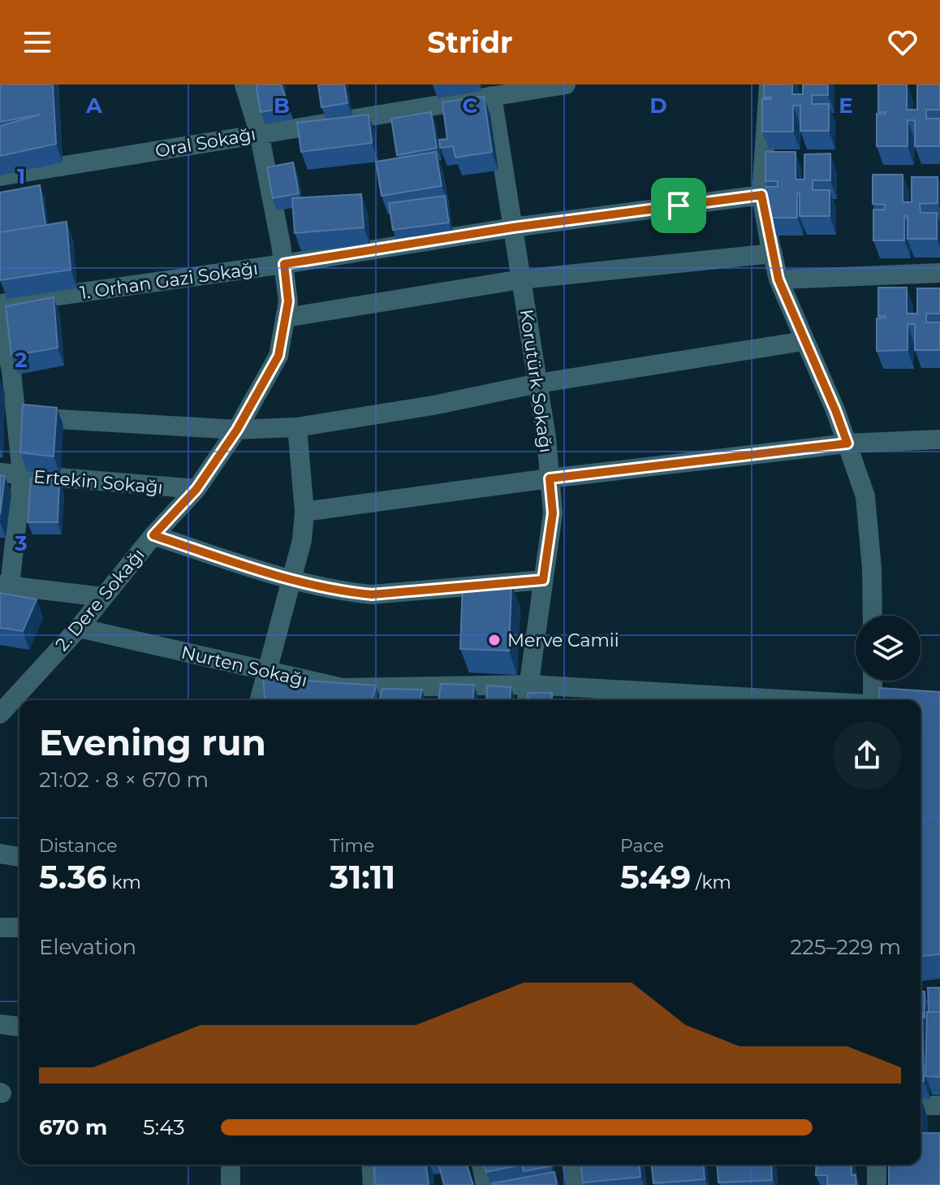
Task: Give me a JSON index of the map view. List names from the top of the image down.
{
  "streets": {
    "street": [
      "Oral Sokağı",
      "1. Orhan Gazi Sokağı",
      "Korutürk Sokağı",
      "Ertekin Sokağı",
      "2. Dere Sokağı",
      "Nurten Sokağı"
    ]
  },
  "crossings": [
    ["Oral Sokağı", "Korutürk Sokağı"],
    ["Oral Sokağı", "2. Dere Sokağı"],
    ["1. Orhan Gazi Sokağı", "Korutürk Sokağı"],
    ["1. Orhan Gazi Sokağı", "2. Dere Sokağı"],
    ["Korutürk Sokağı", "Nurten Sokağı"],
    ["Ertekin Sokağı", "2. Dere Sokağı"],
    ["2. Dere Sokağı", "Nurten Sokağı"]
  ],
  "places": ["Merve Camii"],
  "page": {
    "header": "Stridr",
    "heading": ["Evening run", "21:02 · 8 × 670 m"],
    "stats": [
      ["Distance", "5.36 km"],
      ["Time", "31:11"],
      ["Pace", "5:49 /km"]
    ],
    "chart": ["Elevation", "225–229 m"],
    "list": [
      {
        "name": "670 m",
        "note": "5:43"
      }
    ]
  },
  "grid": {
    "columns": [
      "A",
      "B",
      "C",
      "D",
      "E"
    ],
    "rows": ["1", "2", "3"]
  }
}
